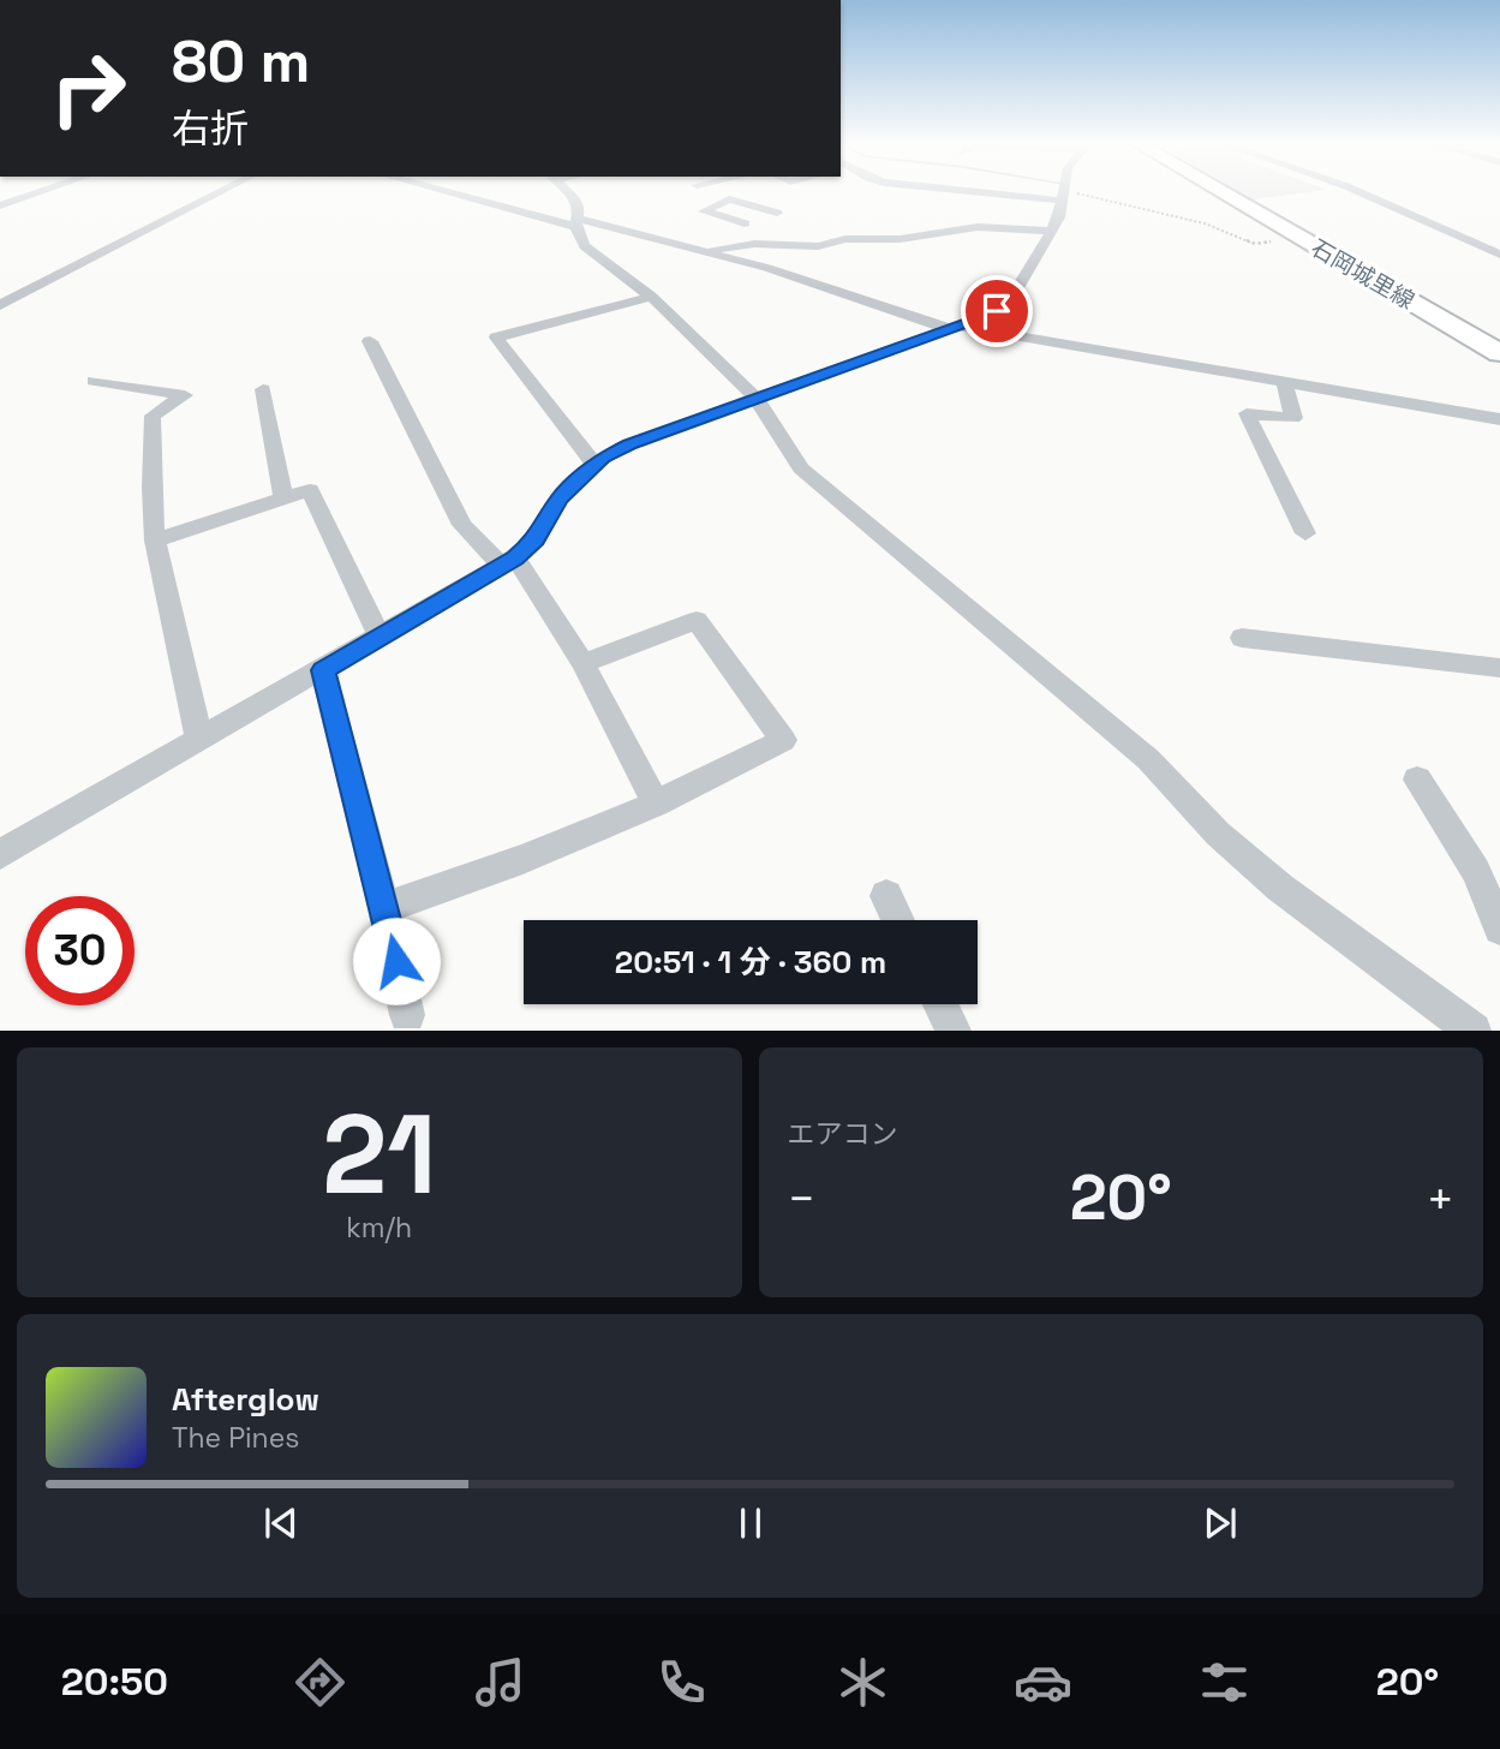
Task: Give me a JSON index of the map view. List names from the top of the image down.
{
  "streets": {
    "main road": ["石岡城里線"]
  },
  "page": {
    "turn": ["80 m", "右折"],
    "limit": "30",
    "trip": "20:51 · 1 分 · 360 m",
    "tile": [
      ["21", "km/h"],
      "エアコン"
    ],
    "heat": ["−", "20°", "+"],
    "song": ["Afterglow", "The Pines"],
    "tabs": ["20:50", "20°"]
  }
}
